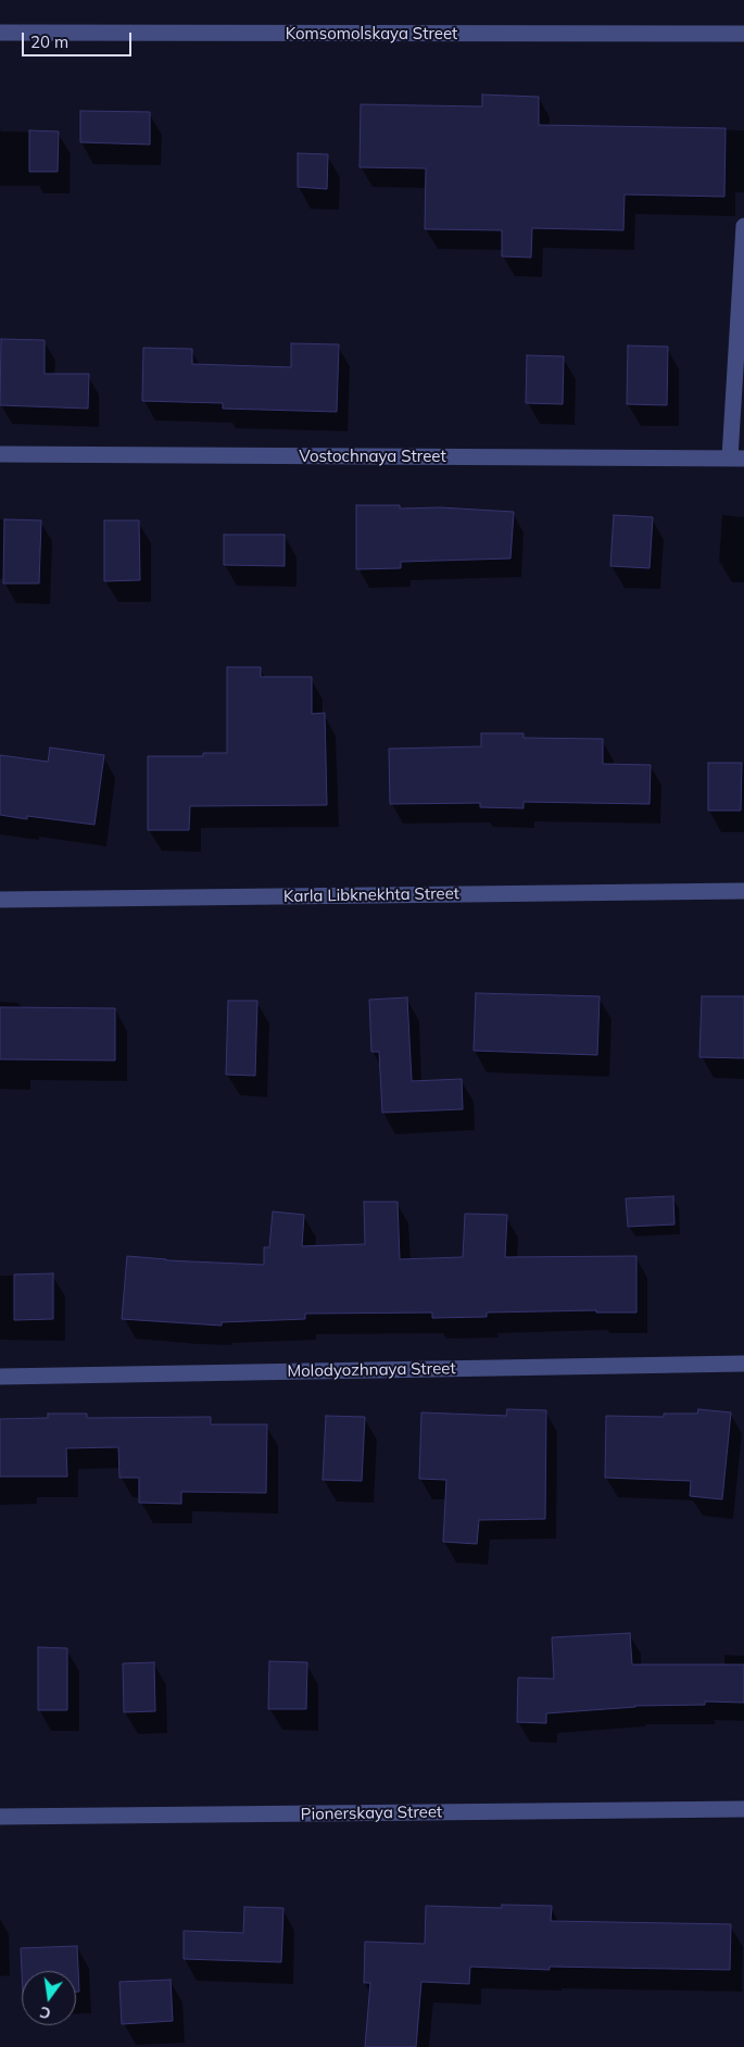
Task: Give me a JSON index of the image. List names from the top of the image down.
{
  "streets": {
    "street": [
      "Komsomolskaya Street",
      "Vostochnaya Street",
      "Karla Libknekhta Street",
      "Molodyozhnaya Street",
      "Pionerskaya Street"
    ]
  },
  "scale_bar": "20 m",
  "north": "bottom"
}
